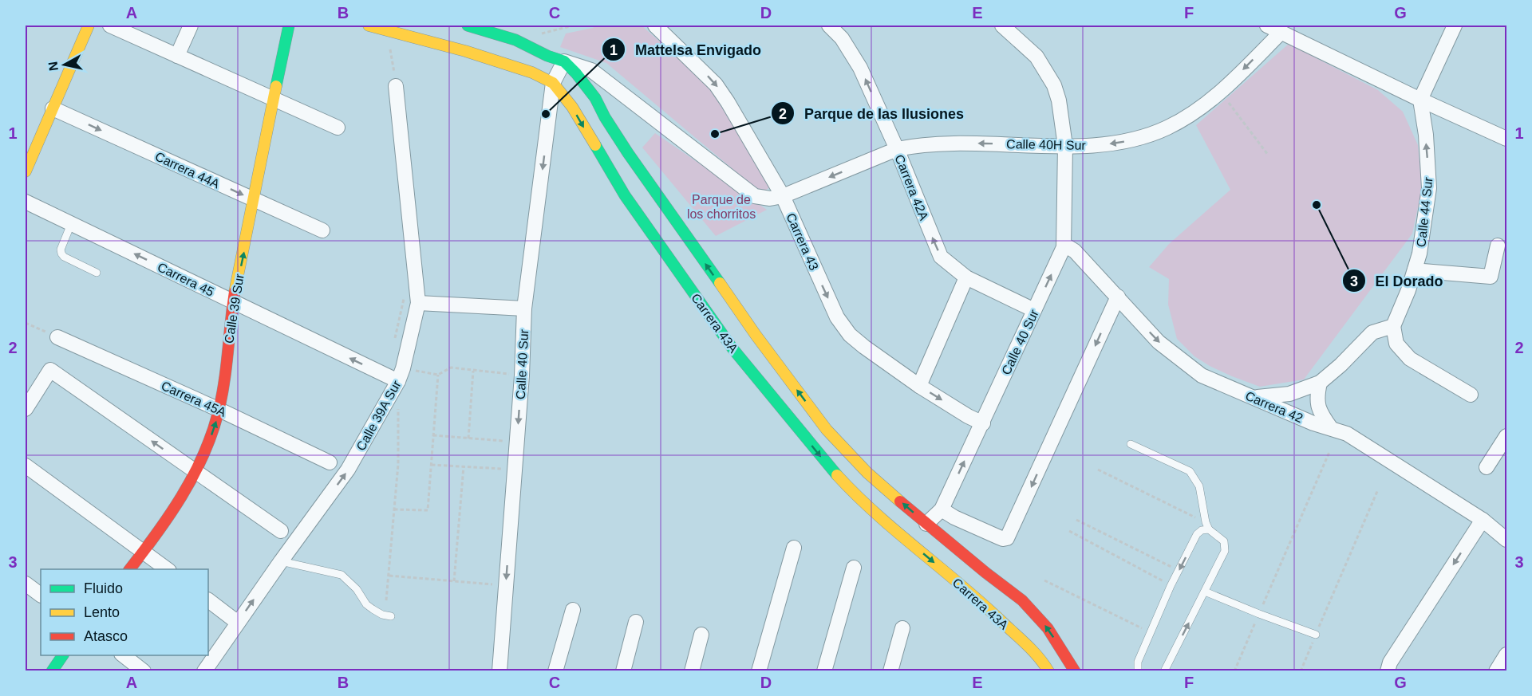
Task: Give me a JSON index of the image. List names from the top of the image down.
{
  "streets": {
    "main road": ["Calle 39 Sur", "Carrera 43A"],
    "street": [
      "Calle 40H Sur",
      "Carrera 44A",
      "Carrera 42A",
      "Calle 44 Sur",
      "Carrera 43",
      "Carrera 45",
      "Calle 40 Sur",
      "Carrera 45A",
      "Carrera 42",
      "Calle 39A Sur"
    ]
  },
  "crossings": [
    ["Calle 40H Sur", "Carrera 42A"],
    ["Calle 40H Sur", "Carrera 43"],
    ["Calle 40H Sur", "Carrera 43A"],
    ["Calle 40H Sur", "Calle 40 Sur"],
    ["Carrera 44A", "Calle 39 Sur"],
    ["Carrera 42A", "Calle 40 Sur"],
    ["Carrera 43", "Carrera 43A"],
    ["Carrera 43", "Calle 40 Sur"],
    ["Carrera 45", "Calle 39 Sur"],
    ["Carrera 45", "Calle 39A Sur"],
    ["Calle 39 Sur", "Carrera 45A"],
    ["Carrera 43A", "Calle 40 Sur"],
    ["Calle 40 Sur", "Carrera 42"]
  ],
  "one_way": [
    "Calle 40H Sur",
    "Carrera 42A",
    "Calle 44 Sur",
    "Carrera 43",
    "Carrera 45",
    "Calle 39A Sur"
  ],
  "parks": ["Parque de los chorritos"],
  "places": ["Mattelsa Envigado", "Parque de las Ilusiones", "El Dorado"],
  "legend": ["Fluido", "Lento", "Atasco"],
  "north": "left",
  "grid": {
    "columns": [
      "A",
      "B",
      "C",
      "D",
      "E",
      "F",
      "G"
    ],
    "rows": ["1", "2", "3"]
  }
}
